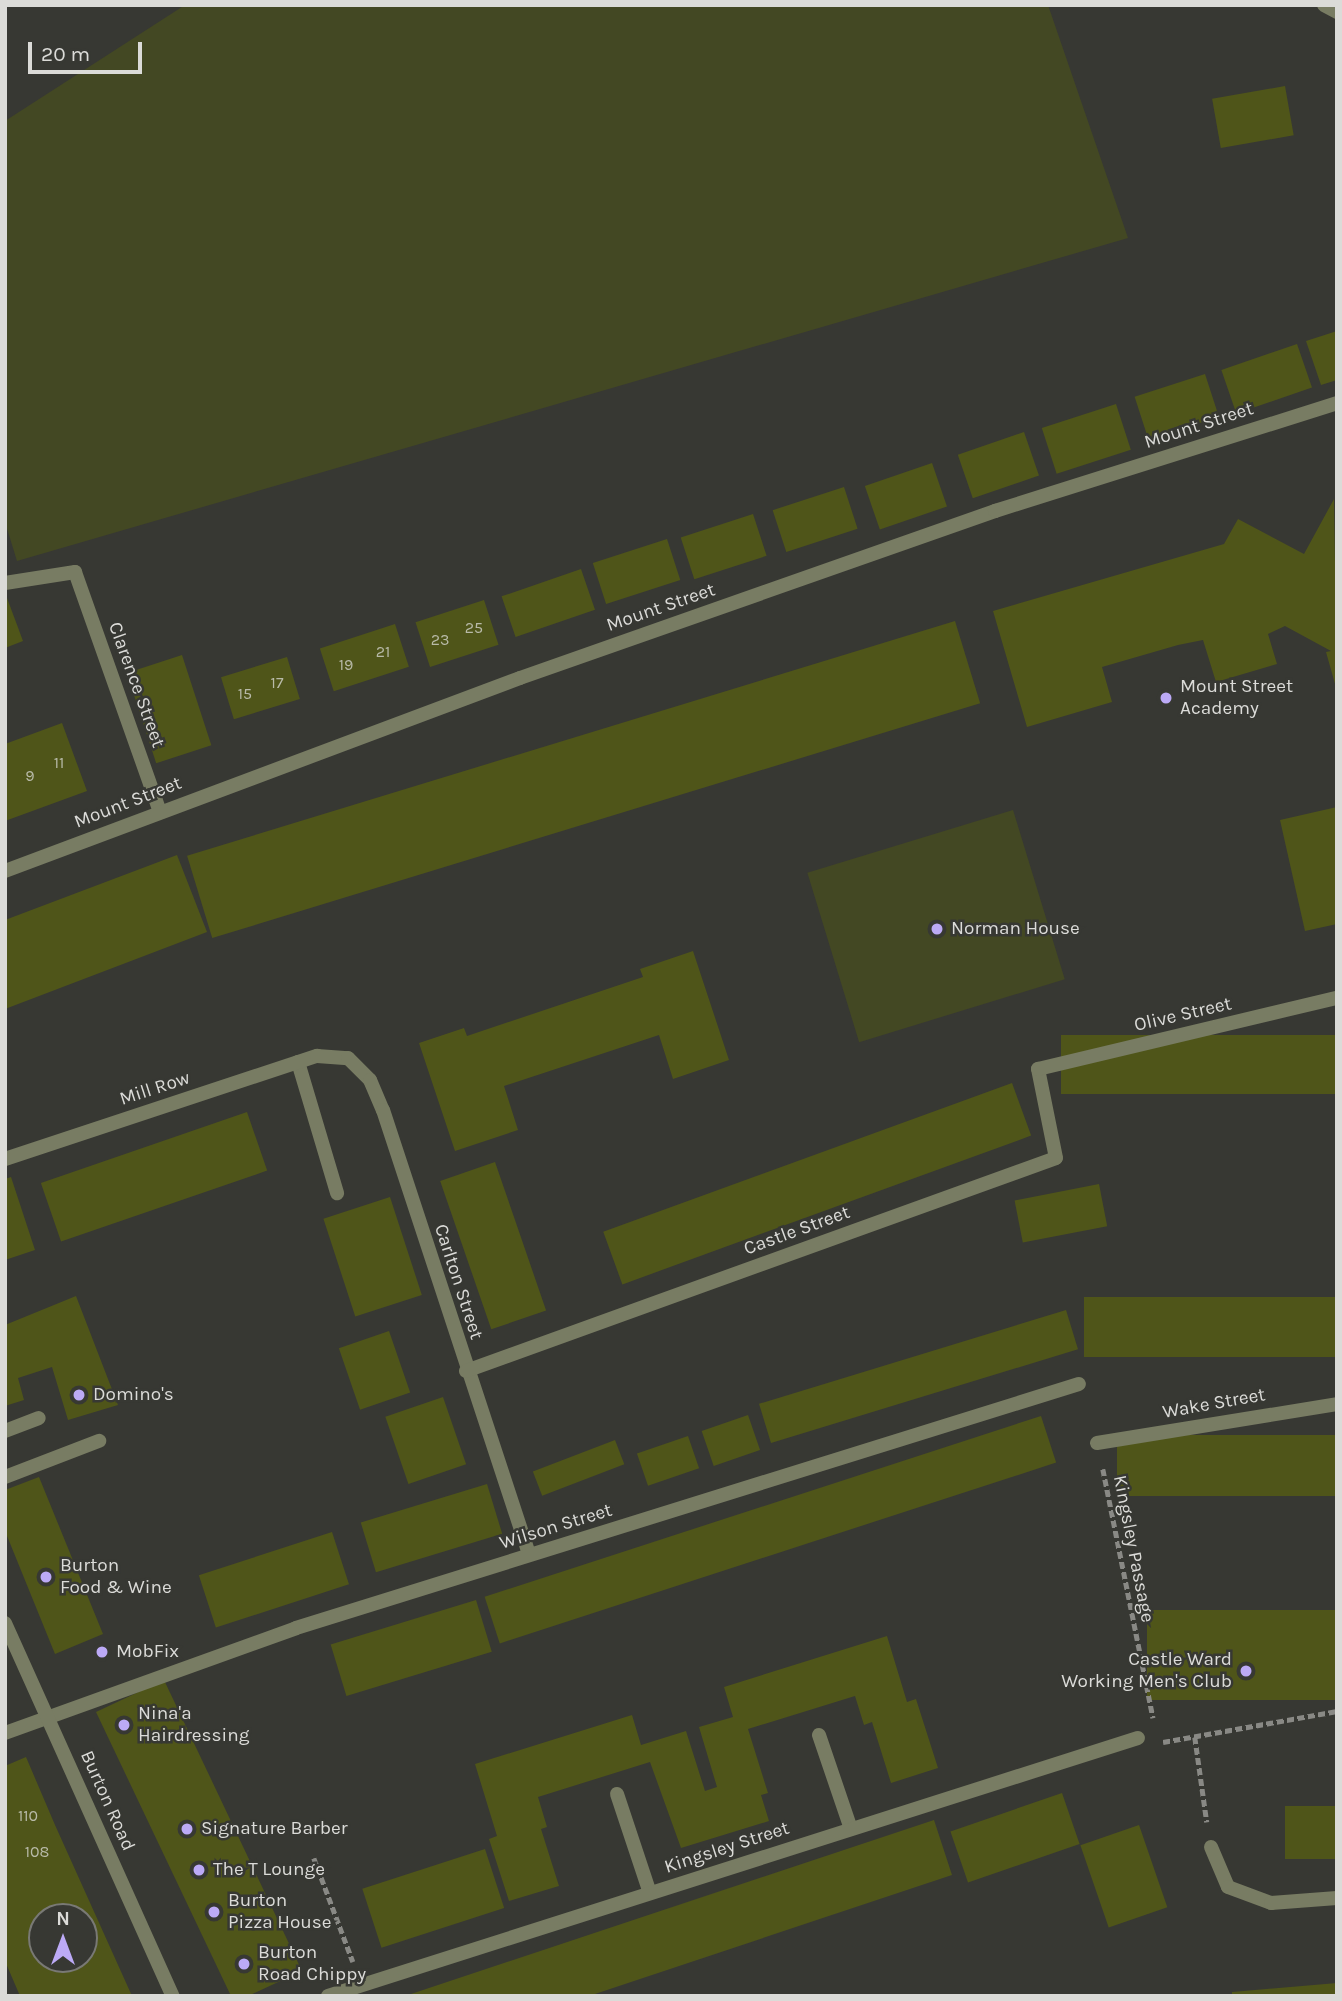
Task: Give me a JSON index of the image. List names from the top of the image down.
{
  "streets": {
    "street": [
      "Mount Street",
      "Clarence Street",
      "Olive Street",
      "Mill Row",
      "Castle Street",
      "Carlton Street",
      "Wake Street",
      "Wilson Street",
      "Burton Road",
      "Kingsley Street"
    ],
    "path": ["Kingsley Passage"]
  },
  "crossings": [
    ["Mount Street", "Clarence Street"],
    ["Olive Street", "Castle Street"],
    ["Mill Row", "Carlton Street"],
    ["Castle Street", "Carlton Street"],
    ["Carlton Street", "Wilson Street"],
    ["Wake Street", "Kingsley Passage"],
    ["Wilson Street", "Burton Road"]
  ],
  "places": [
    "Mount Street Academy",
    "Norman House",
    "Domino's",
    "Burton Food & Wine",
    "MobFix",
    "Castle Ward Working Men's Club",
    "Nina'a Hairdressing",
    "Signature Barber",
    "The T Lounge",
    "Burton Pizza House",
    "Burton Road Chippy"
  ],
  "house_numbers": [
    "25",
    "23",
    "21",
    "19",
    "17",
    "15",
    "11",
    "9",
    "110",
    "108"
  ],
  "scale_bar": "20 m",
  "north": "top"
}
